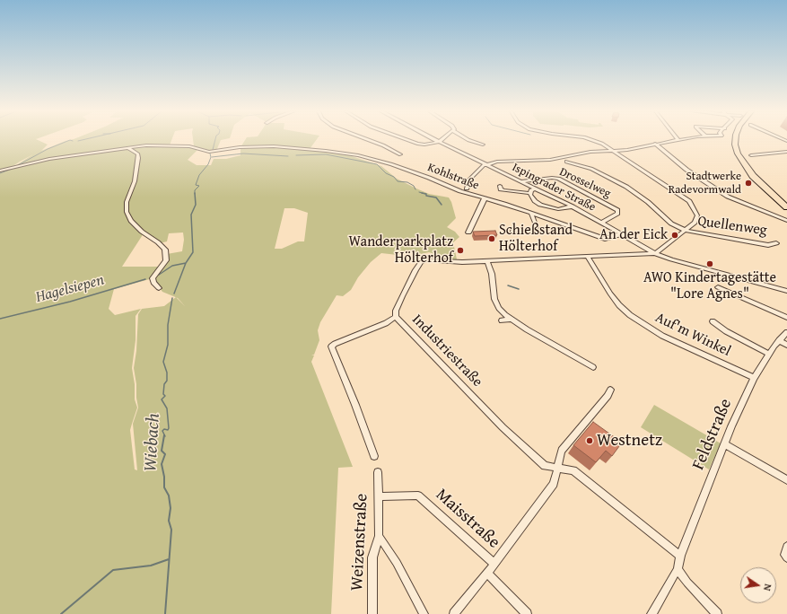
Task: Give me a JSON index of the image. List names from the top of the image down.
{
  "streets": {
    "street": [
      "Kohlstraße",
      "Drosselweg",
      "Ispingrader Straße",
      "Quellenweg",
      "Auf'm Winkel",
      "Industriestraße",
      "Feldstraße",
      "Maisstraße",
      "Weizenstraße"
    ]
  },
  "crossings": [
    ["Kohlstraße", "Ispingrader Straße"],
    ["Drosselweg", "Ispingrader Straße"],
    ["Auf'm Winkel", "Feldstraße"],
    ["Industriestraße", "Feldstraße"],
    ["Maisstraße", "Weizenstraße"]
  ],
  "water": ["Hagelsiepen", "Wiebach"],
  "places": [
    "Stadtwerke Radevormwald",
    "An der Eick",
    "Schießstand Hölterhof",
    "Wanderparkplatz Hölterhof",
    "AWO Kindertagestätte \"Lore Agnes\"",
    "Westnetz"
  ],
  "north": "right"
}
